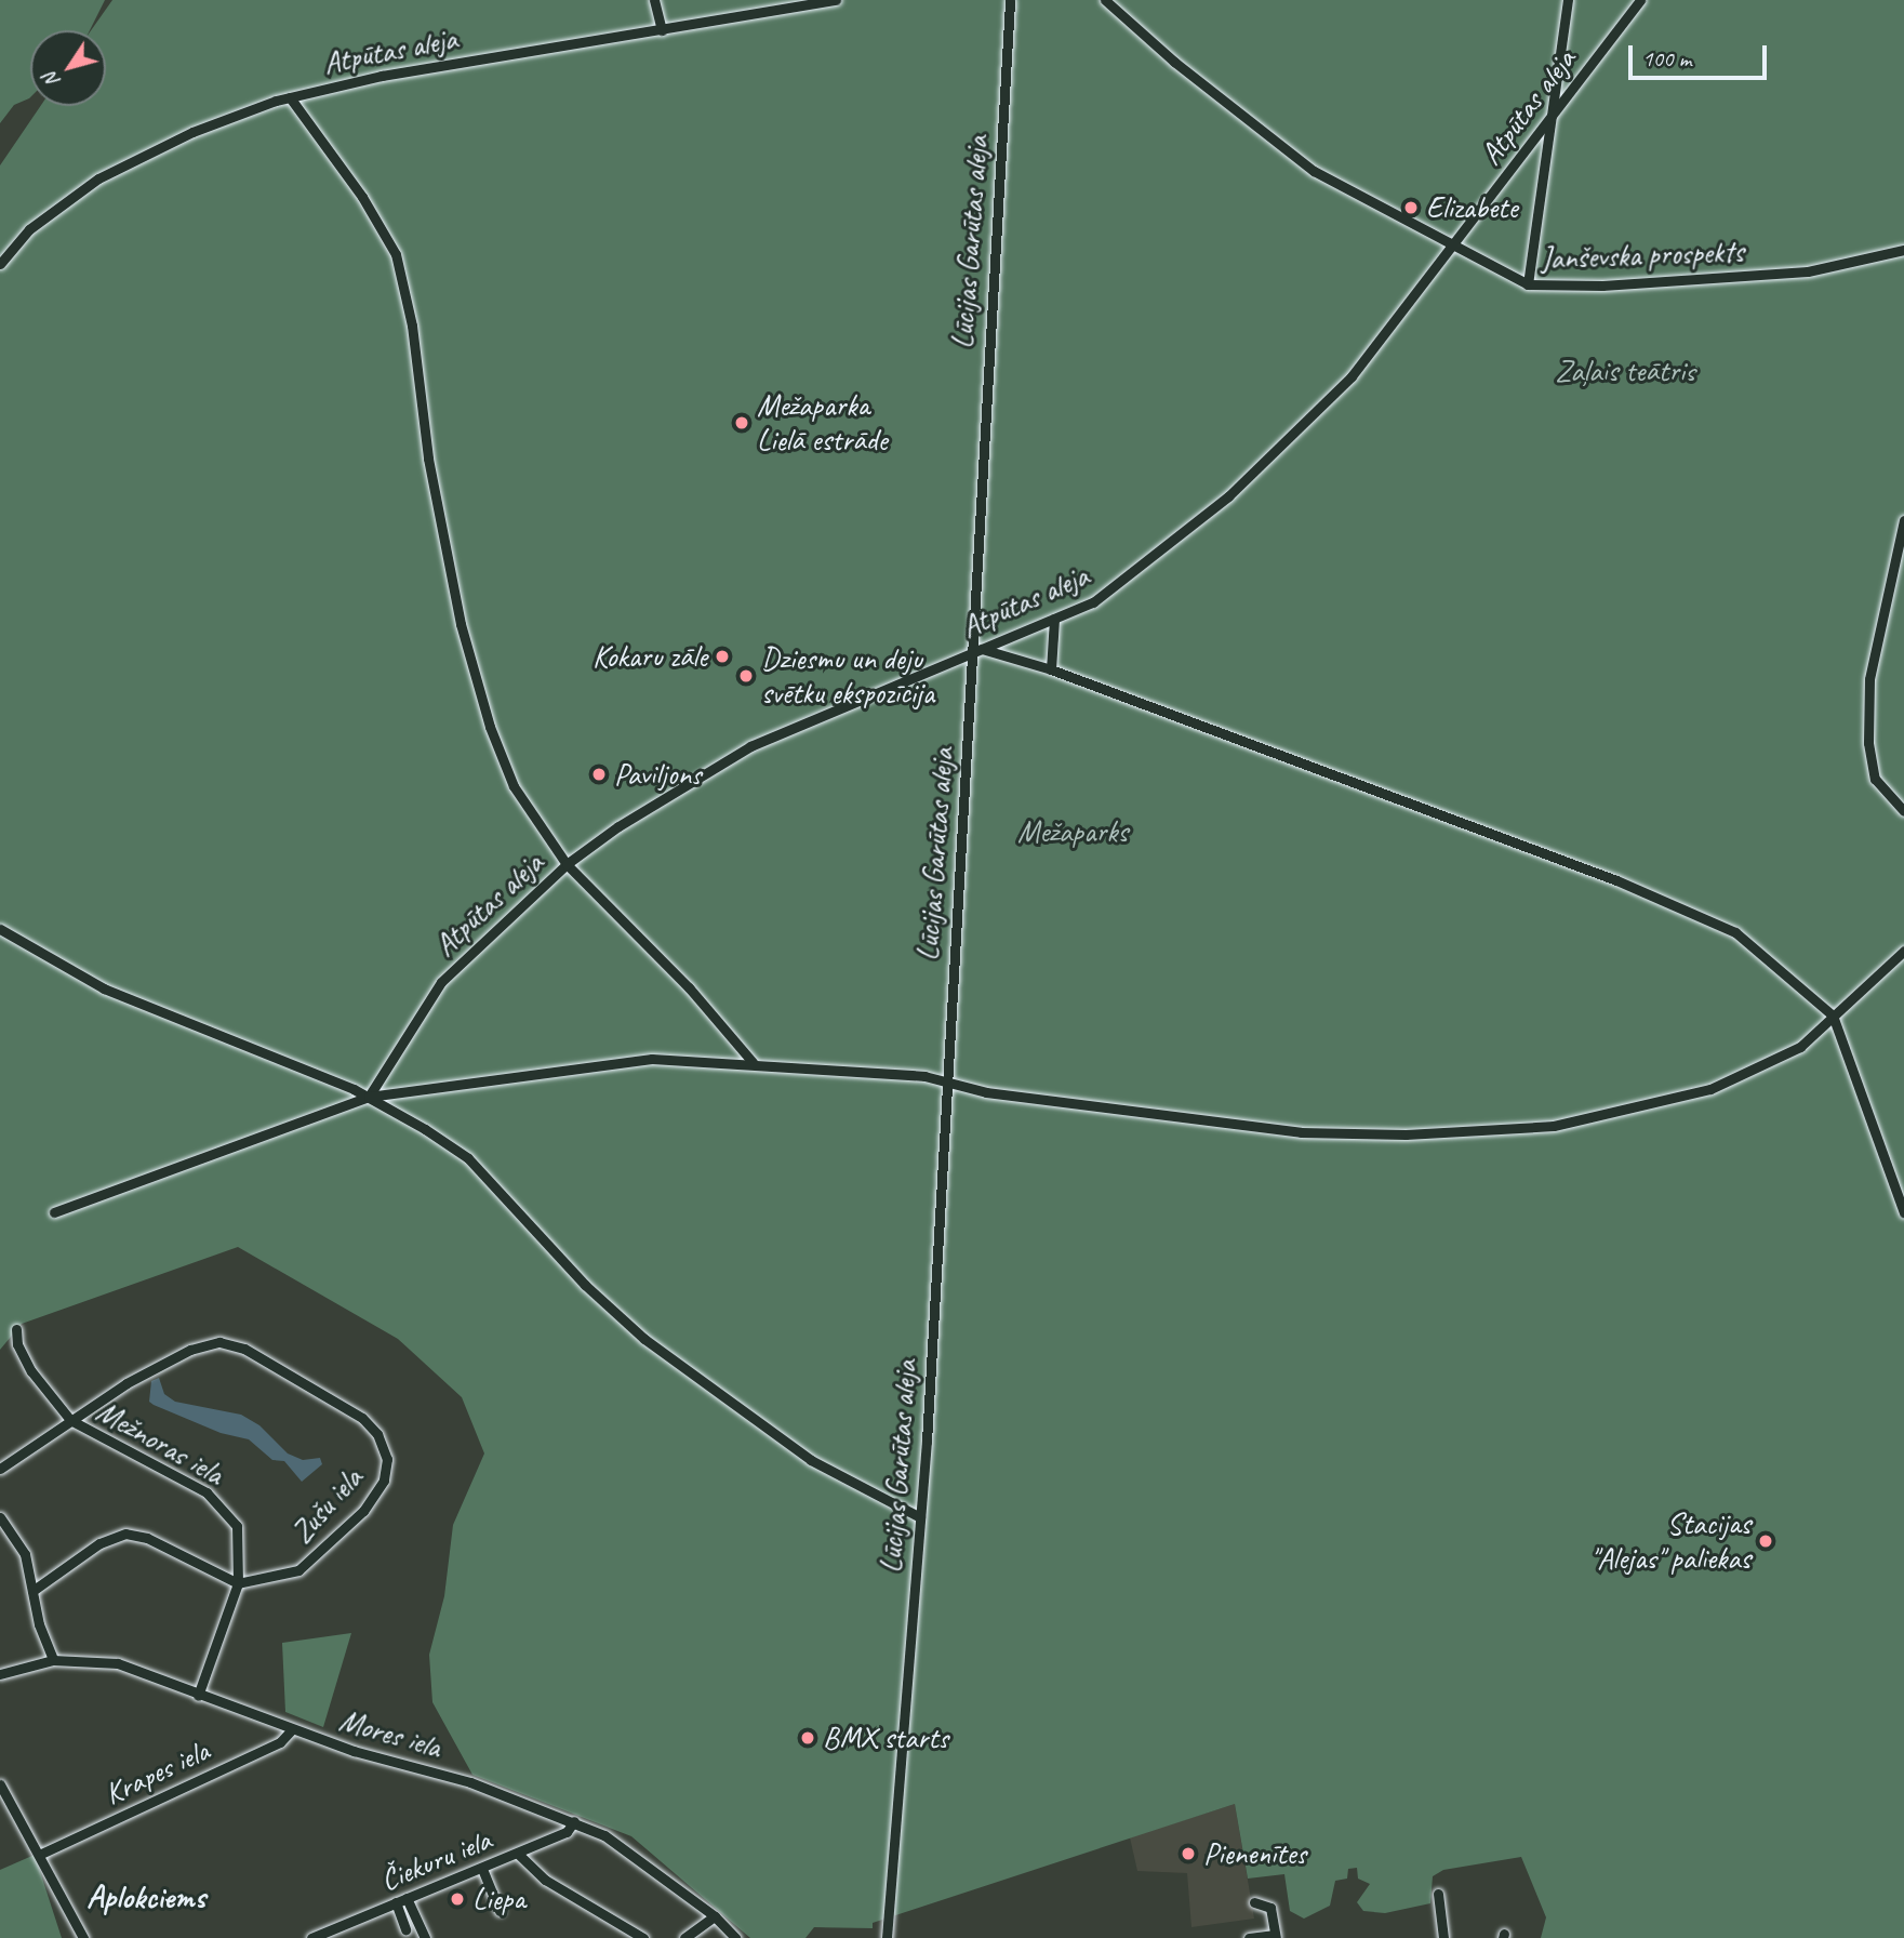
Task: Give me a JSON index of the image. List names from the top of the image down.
{
  "streets": {
    "street": [
      "Atpūtas aleja",
      "Lūcijas Garūtas aleja",
      "Janševska prospekts",
      "Mežnoras iela",
      "Zušu iela",
      "Mores iela",
      "Krapes iela",
      "Čiekuru iela"
    ]
  },
  "crossings": [
    ["Atpūtas aleja", "Lūcijas Garūtas aleja"],
    ["Atpūtas aleja", "Janševska prospekts"],
    ["Mežnoras iela", "Zušu iela"],
    ["Mežnoras iela", "Mores iela"],
    ["Mores iela", "Krapes iela"],
    ["Mores iela", "Čiekuru iela"]
  ],
  "districts": ["Aplokciems"],
  "parks": ["Zaļais teātris", "Mežaparks"],
  "places": [
    "Elizabete",
    "Mežaparka Lielā estrāde",
    "Kokaru zāle",
    "Dziesmu un deju svētku ekspozīcija",
    "Paviljons",
    "Stacijas \"Alejas\" paliekas",
    "BMX starts",
    "Pienenītes",
    "Liepa"
  ],
  "scale_bar": "100 m",
  "north": "bottom left"
}
